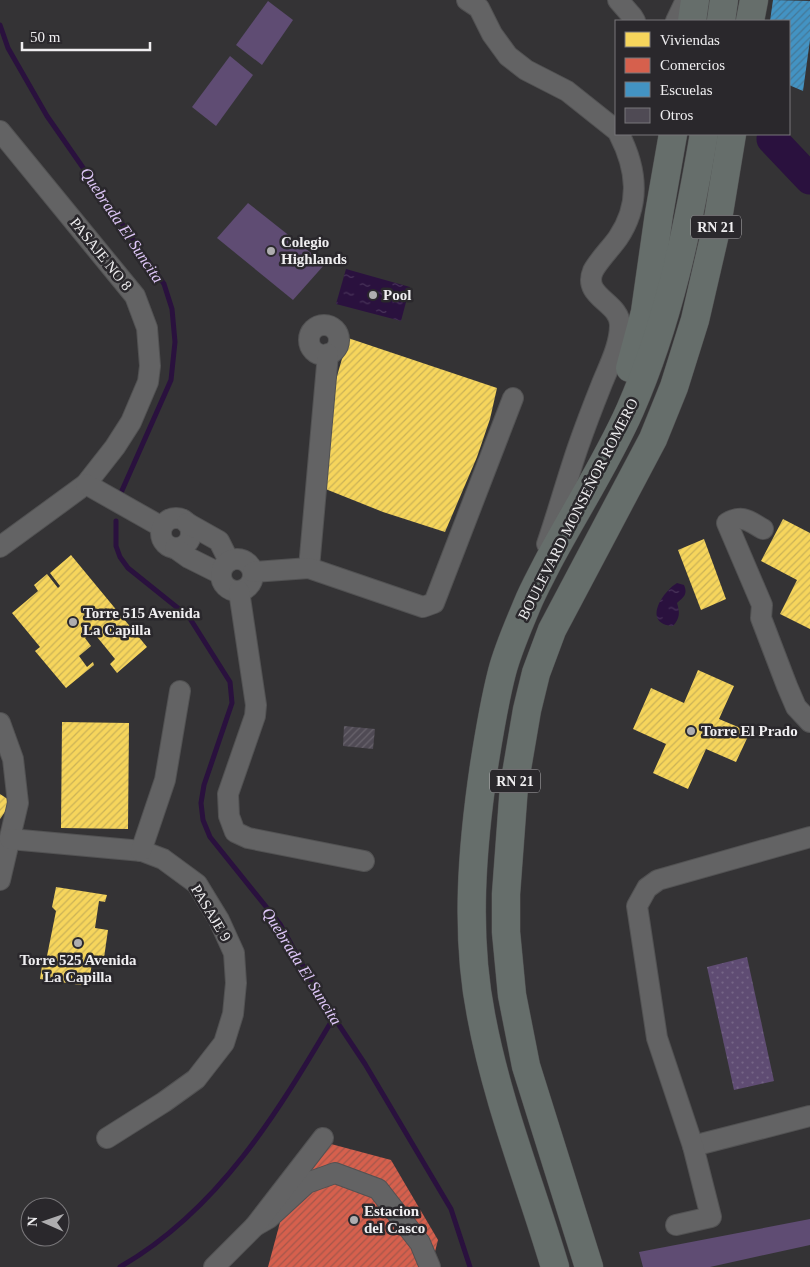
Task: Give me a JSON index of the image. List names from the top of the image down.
{
  "streets": {
    "highway": ["RN 21", "BOULEVARD MONSEÑOR ROMERO"],
    "street": ["PASAJE NO 8", "PASAJE 9"]
  },
  "water": ["Quebrada El Suncita"],
  "places": [
    "Colegio Highlands",
    "Pool",
    "Torre 515 Avenida La Capilla",
    "Torre El Prado",
    "Torre 525 Avenida La Capilla",
    "Estacion del Casco"
  ],
  "legend": [
    "Viviendas",
    "Comercios",
    "Escuelas",
    "Otros"
  ],
  "scale_bar": "50 m",
  "north": "left"
}
